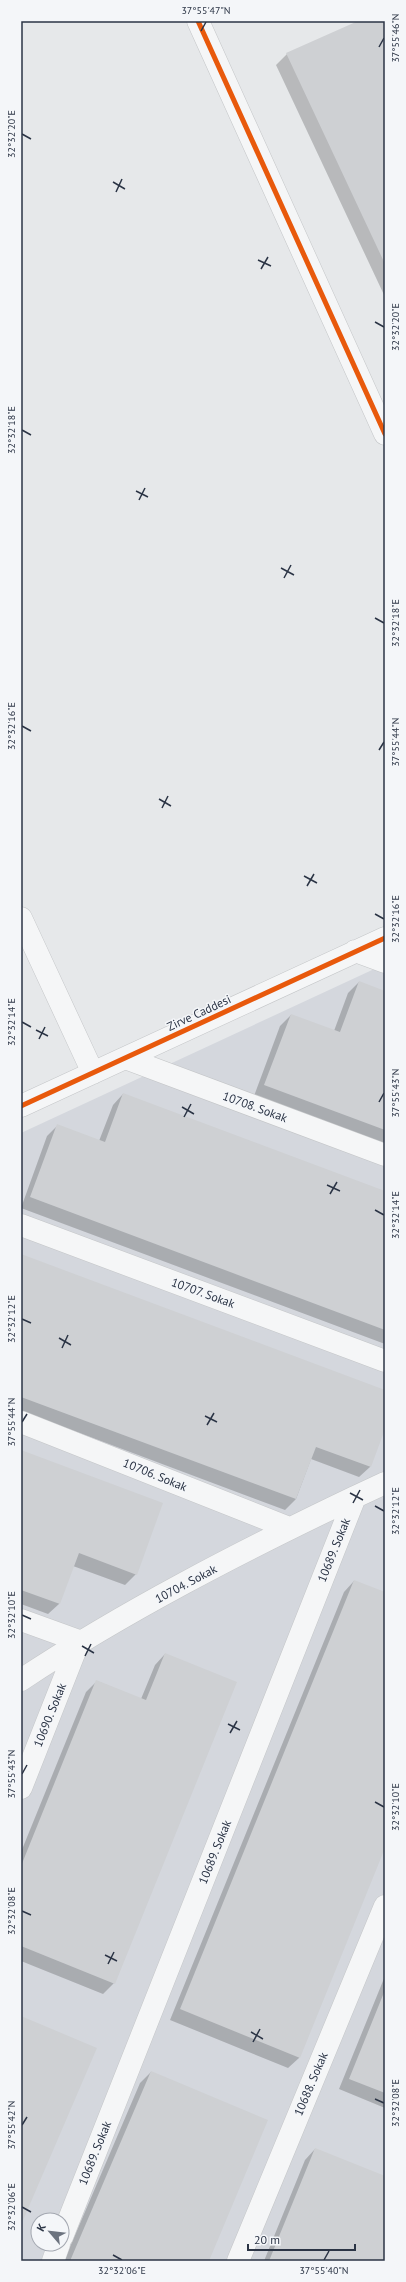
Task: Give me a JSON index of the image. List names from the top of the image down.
{
  "streets": {
    "street": [
      "Zirve Caddesi",
      "10708. Sokak",
      "10707. Sokak",
      "10706. Sokak",
      "10689. Sokak",
      "10704. Sokak",
      "10690. Sokak",
      "10688. Sokak"
    ]
  },
  "crossings": [
    ["Zirve Caddesi", "10708. Sokak"],
    ["10706. Sokak", "10704. Sokak"],
    ["10689. Sokak", "10704. Sokak"],
    ["10704. Sokak", "10690. Sokak"]
  ],
  "scale_bar": "20 m",
  "north": "top left",
  "coordinates": [
    "37°55'47\"N",
    "37°55'46\"N",
    "32°32'20\"E",
    "32°32'18\"E",
    "32°32'16\"E",
    "37°55'44\"N",
    "32°32'14\"E",
    "37°55'43\"N",
    "32°32'12\"E",
    "32°32'10\"E",
    "32°32'08\"E",
    "37°55'42\"N",
    "32°32'06\"E",
    "37°55'40\"N"
  ]
}
